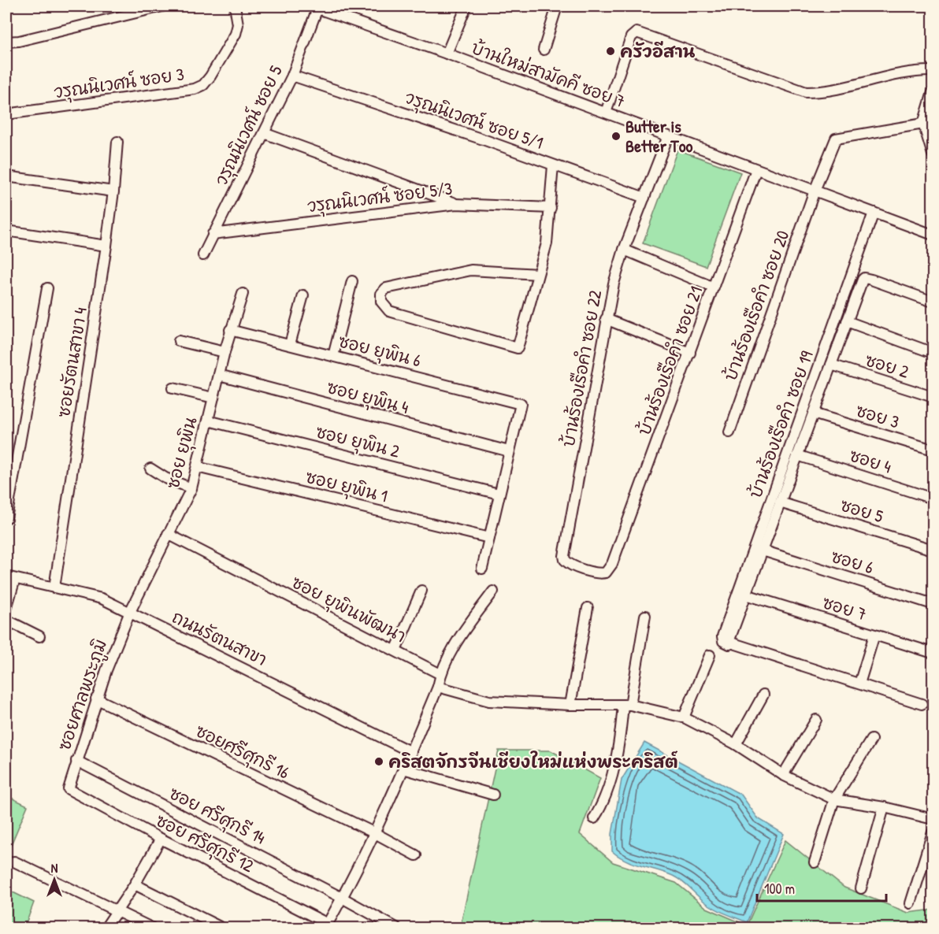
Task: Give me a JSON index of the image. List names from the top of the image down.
{
  "streets": {
    "street": [
      "บ้านใหม่สามัคคี ซอย 7",
      "วรุณนิเวศน์ ซอย 3",
      "วรุณนิเวศน์ ซอย 5/1",
      "วรุณนิเวศน์ ซอย 5",
      "วรุณนิเวศน์ ซอย 5/3",
      "บ้านร้องเรือคำ ซอย 20",
      "ซอย ยุพิน 6",
      "บ้านร้องเรือคำ ซอย 21",
      "ซอยรัตนสาขา 4",
      "ซอย 2",
      "บ้านร้องเรือคำ ซอย 22",
      "ซอย ยุพิน 4",
      "ซอย 3",
      "บ้านร้องเรือคำ ซอย 19",
      "ซอย ยุพิน 2",
      "ซอย ยุพิน",
      "ซอย 4",
      "ซอย ยุพิน 1",
      "ซอย 5",
      "ซอย 6",
      "ซอย 7",
      "ซอย ยุพินพัฒนา",
      "ถนนรัตนสาขา",
      "ซอยศาลพระภูมิ",
      "ซอยศรีศุกรี 16",
      "ซอย ศรีศุกรี 14",
      "ซอย ศรีศุกรี 12"
    ]
  },
  "crossings": [
    ["บ้านใหม่สามัคคี ซอย 7", "วรุณนิเวศน์ ซอย 5"],
    ["บ้านใหม่สามัคคี ซอย 7", "บ้านร้องเรือคำ ซอย 20"],
    ["บ้านใหม่สามัคคี ซอย 7", "บ้านร้องเรือคำ ซอย 21"],
    ["บ้านใหม่สามัคคี ซอย 7", "บ้านร้องเรือคำ ซอย 22"],
    ["บ้านใหม่สามัคคี ซอย 7", "บ้านร้องเรือคำ ซอย 19"],
    ["วรุณนิเวศน์ ซอย 5/1", "วรุณนิเวศน์ ซอย 5"],
    ["วรุณนิเวศน์ ซอย 5/1", "บ้านร้องเรือคำ ซอย 22"],
    ["วรุณนิเวศน์ ซอย 5", "วรุณนิเวศน์ ซอย 5/3"],
    ["ซอย ยุพิน 6", "ซอย ยุพิน 4"],
    ["ซอย ยุพิน 6", "ซอย ยุพิน"],
    ["บ้านร้องเรือคำ ซอย 21", "บ้านร้องเรือคำ ซอย 22"],
    ["ซอยรัตนสาขา 4", "ถนนรัตนสาขา"],
    ["ซอย ยุพิน 4", "ซอย ยุพิน"],
    ["ซอย ยุพิน 2", "ซอย ยุพิน"],
    ["ซอย ยุพิน", "ซอย ยุพิน 1"],
    ["ซอย ยุพิน", "ซอย ยุพินพัฒนา"],
    ["ซอย ยุพิน", "ถนนรัตนสาขา"],
    ["ซอย ยุพิน", "ซอยศาลพระภูมิ"],
    ["ถนนรัตนสาขา", "ซอยศาลพระภูมิ"],
    ["ซอยศาลพระภูมิ", "ซอยศรีศุกรี 16"],
    ["ซอยศาลพระภูมิ", "ซอย ศรีศุกรี 14"],
    ["ซอยศาลพระภูมิ", "ซอย ศรีศุกรี 12"]
  ],
  "places": ["ครัวอีสาน", "Butter is Better Too", "คริสตจักรจีนเชียงใหม่แห่งพระคริสต์"],
  "scale_bar": "100 m",
  "north": "top"
}
